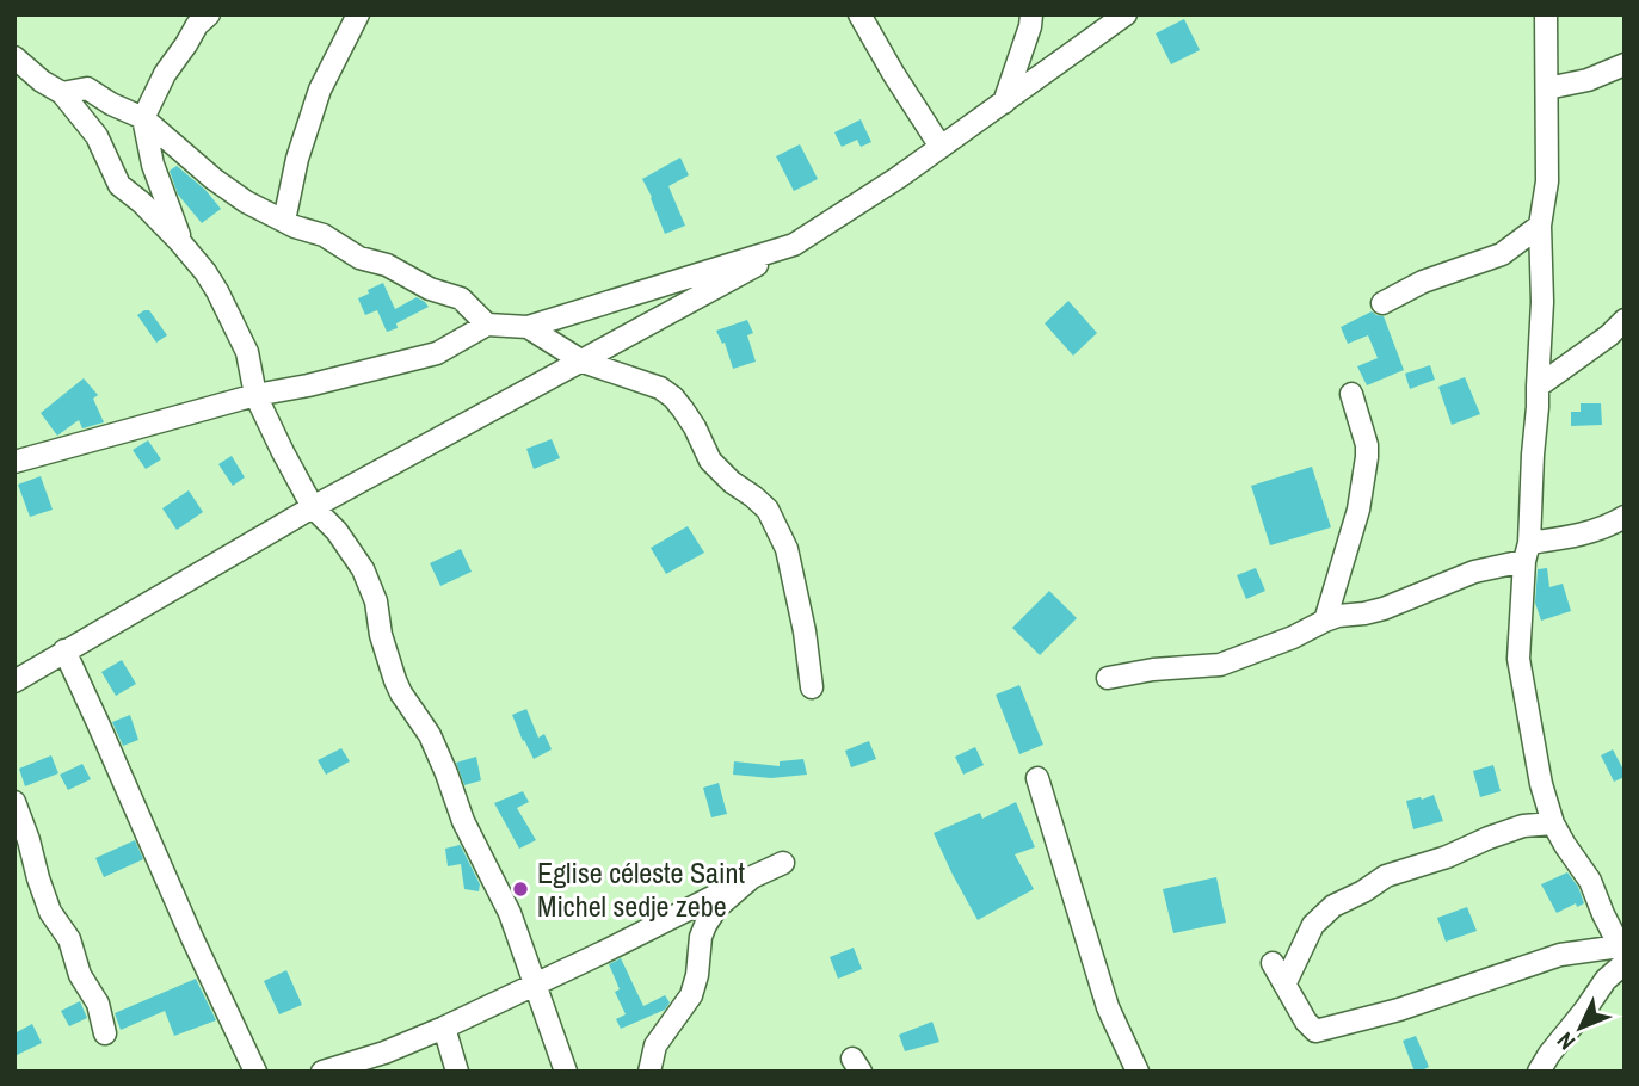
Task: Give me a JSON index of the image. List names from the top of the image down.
{
  "places": ["Eglise céleste Saint Michel sedje zebe"],
  "north": "bottom left"
}
